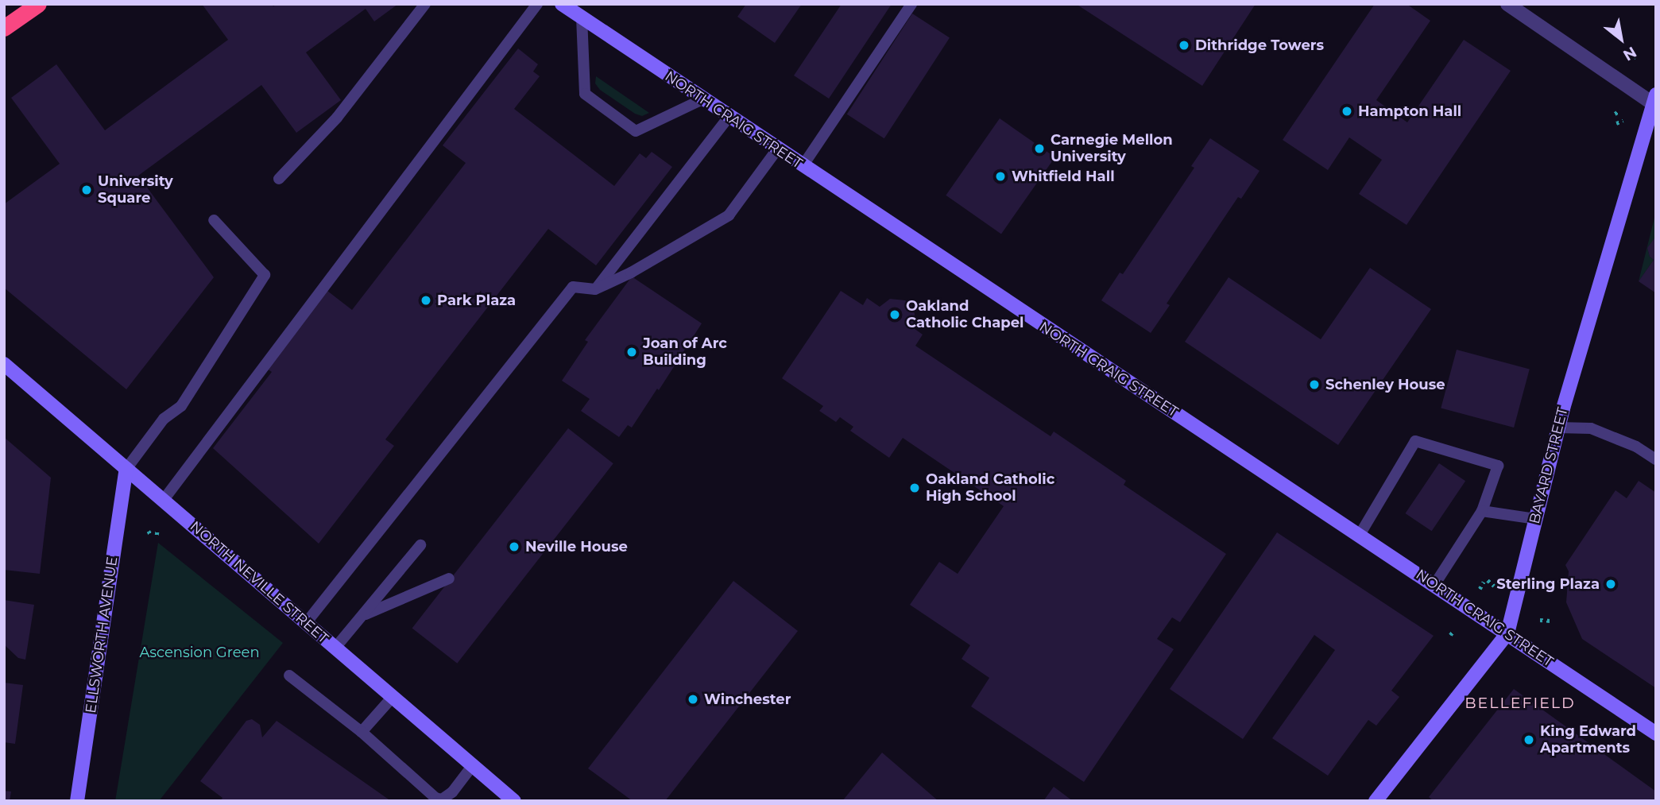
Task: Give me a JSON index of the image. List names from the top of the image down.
{
  "streets": {
    "main road": [
      "NORTH CRAIG STREET",
      "BAYARD STREET",
      "NORTH NEVILLE STREET",
      "ELLSWORTH AVENUE"
    ]
  },
  "crossings": [
    ["NORTH CRAIG STREET", "BAYARD STREET"],
    ["NORTH NEVILLE STREET", "ELLSWORTH AVENUE"]
  ],
  "districts": ["BELLEFIELD"],
  "parks": ["Ascension Green"],
  "places": [
    "Dithridge Towers",
    "Hampton Hall",
    "Carnegie Mellon University",
    "Whitfield Hall",
    "University Square",
    "Park Plaza",
    "Oakland Catholic Chapel",
    "Joan of Arc Building",
    "Schenley House",
    "Oakland Catholic High School",
    "Neville House",
    "Sterling Plaza",
    "Winchester",
    "King Edward Apartments"
  ],
  "north": "bottom right"
}
